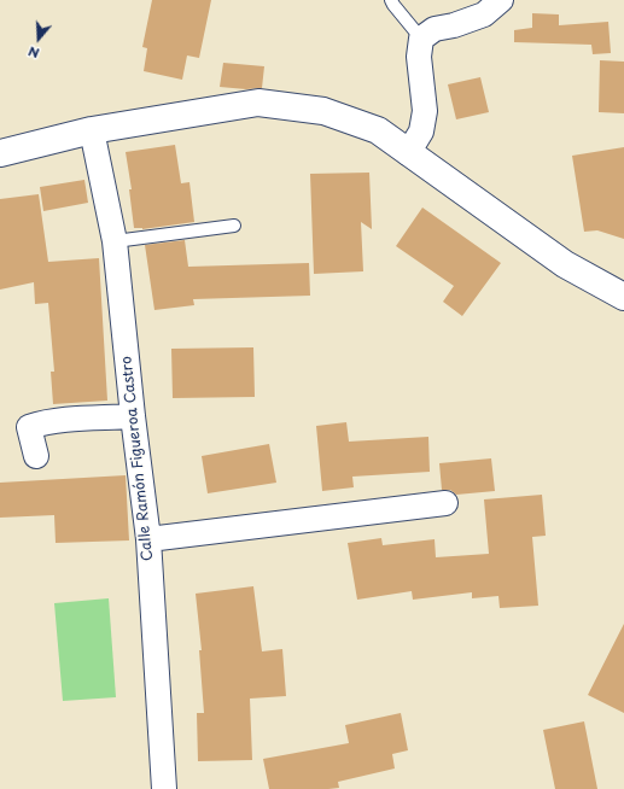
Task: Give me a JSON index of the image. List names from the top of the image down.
{
  "streets": {
    "street": ["Calle Ramón Figueroa Castro"]
  },
  "north": "bottom"
}
